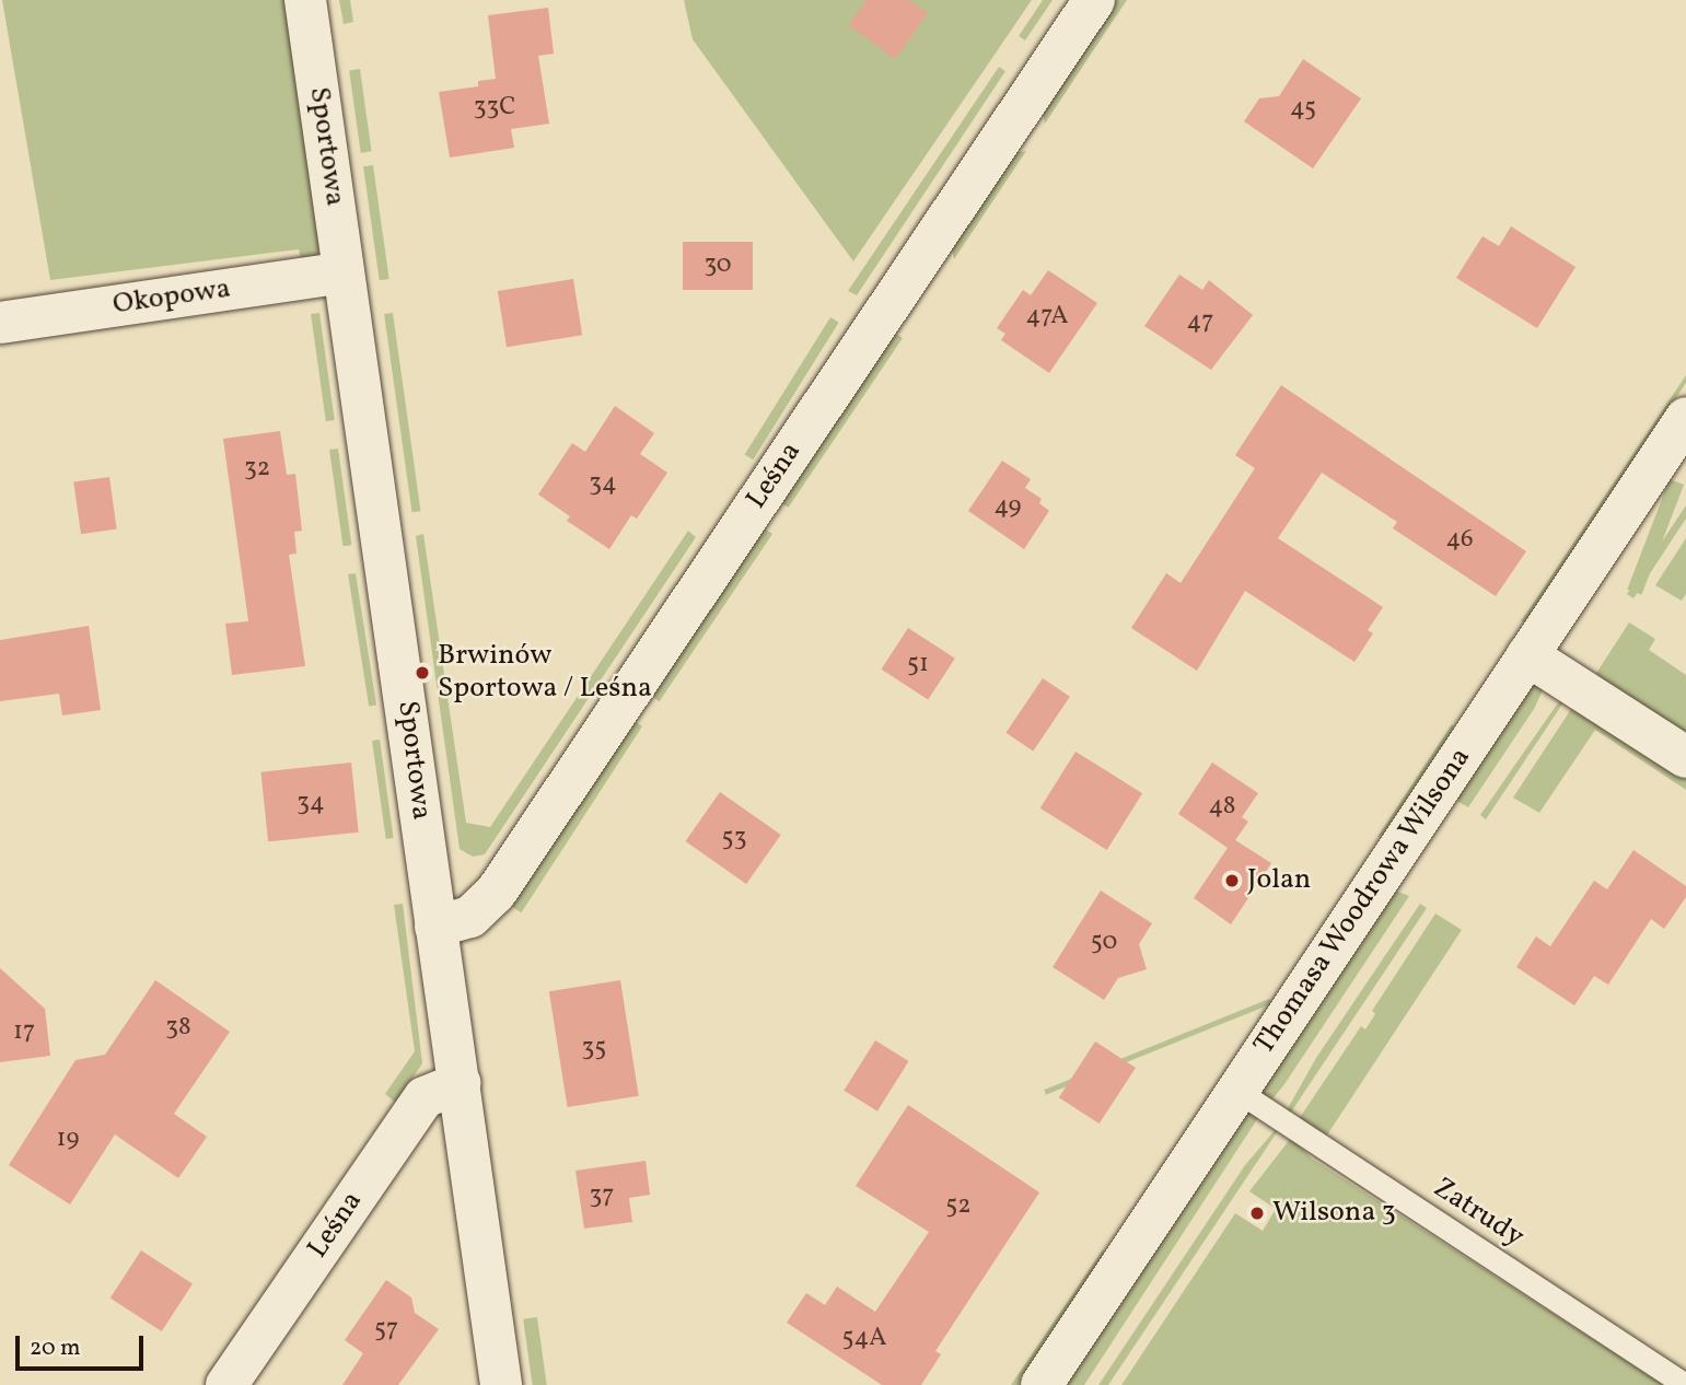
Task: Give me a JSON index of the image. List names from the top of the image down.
{
  "streets": {
    "street": [
      "Sportowa",
      "Okopowa",
      "Leśna",
      "Thomasa Woodrowa Wilsona"
    ],
    "lane": ["Zatrudy"]
  },
  "crossings": [
    ["Sportowa", "Okopowa"],
    ["Sportowa", "Leśna"],
    ["Thomasa Woodrowa Wilsona", "Zatrudy"]
  ],
  "places": ["Brwinów Sportowa / Leśna", "Jolan", "Wilsona 3"],
  "house_numbers": [
    "33C",
    "45",
    "30",
    "47A",
    "47",
    "32",
    "34",
    "49",
    "46",
    "51",
    "34",
    "48",
    "53",
    "50",
    "38",
    "17",
    "35",
    "19",
    "37",
    "52",
    "57",
    "54A"
  ],
  "scale_bar": "20 m"
}
